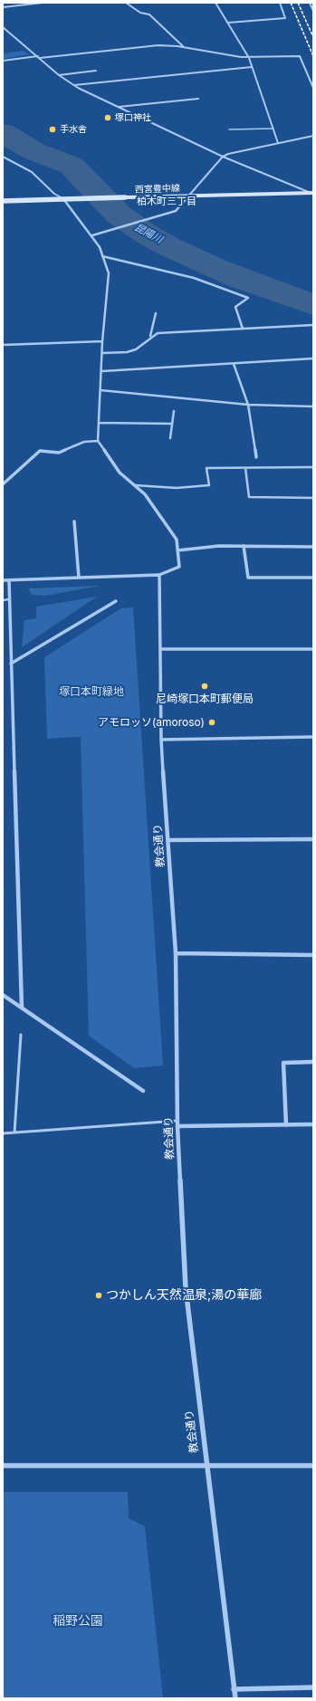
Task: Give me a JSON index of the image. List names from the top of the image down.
{
  "streets": {
    "main road": ["西宮豊中線"],
    "street": ["教会通り"]
  },
  "districts": ["柏木町三丁目"],
  "water": ["昆陽川"],
  "parks": ["塚口本町緑地", "稲野公園"],
  "places": [
    "塚口神社",
    "手水舎",
    "尼崎塚口本町郵便局",
    "アモロッソ(amoroso)",
    "つかしん天然温泉;湯の華廊"
  ]
}
